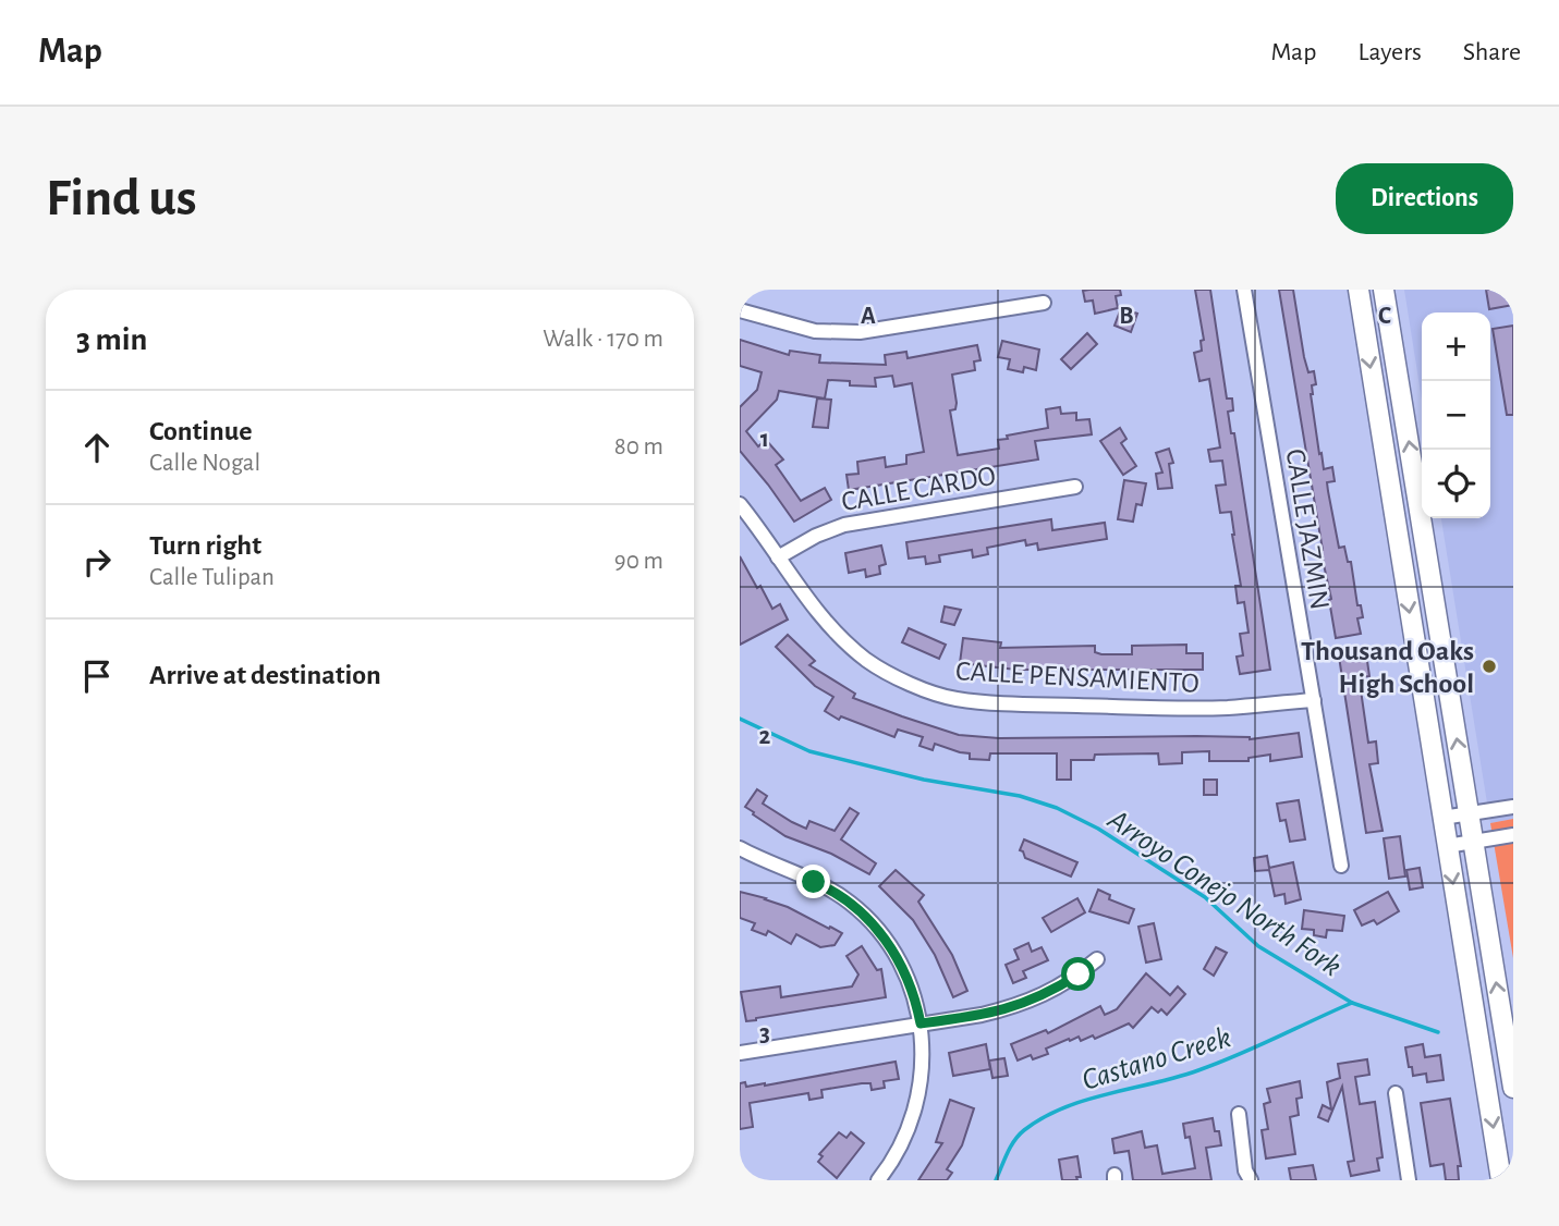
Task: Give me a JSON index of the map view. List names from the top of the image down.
{
  "streets": {
    "street": ["CALLE CARDO", "CALLE JAZMIN", "CALLE PENSAMIENTO"]
  },
  "crossings": [
    ["CALLE CARDO", "CALLE PENSAMIENTO"],
    ["CALLE JAZMIN", "CALLE PENSAMIENTO"]
  ],
  "water": ["Arroyo Conejo North Fork", "Castano Creek"],
  "places": ["Thousand Oaks High School"],
  "page": {
    "header": "Map",
    "nav": ["Map", "Layers", "Share"],
    "buttons": "Directions",
    "title": "Find us",
    "heading": ["3 min", "Walk · 170 m"],
    "map_buttons": ["+", "−"],
    "list": [
      ["Continue", "Calle Nogal", "80 m"],
      ["Turn right", "Calle Tulipan", "90 m"],
      "Arrive at destination"
    ]
  },
  "grid": {
    "columns": ["A", "B", "C"],
    "rows": ["1", "2", "3"]
  }
}
